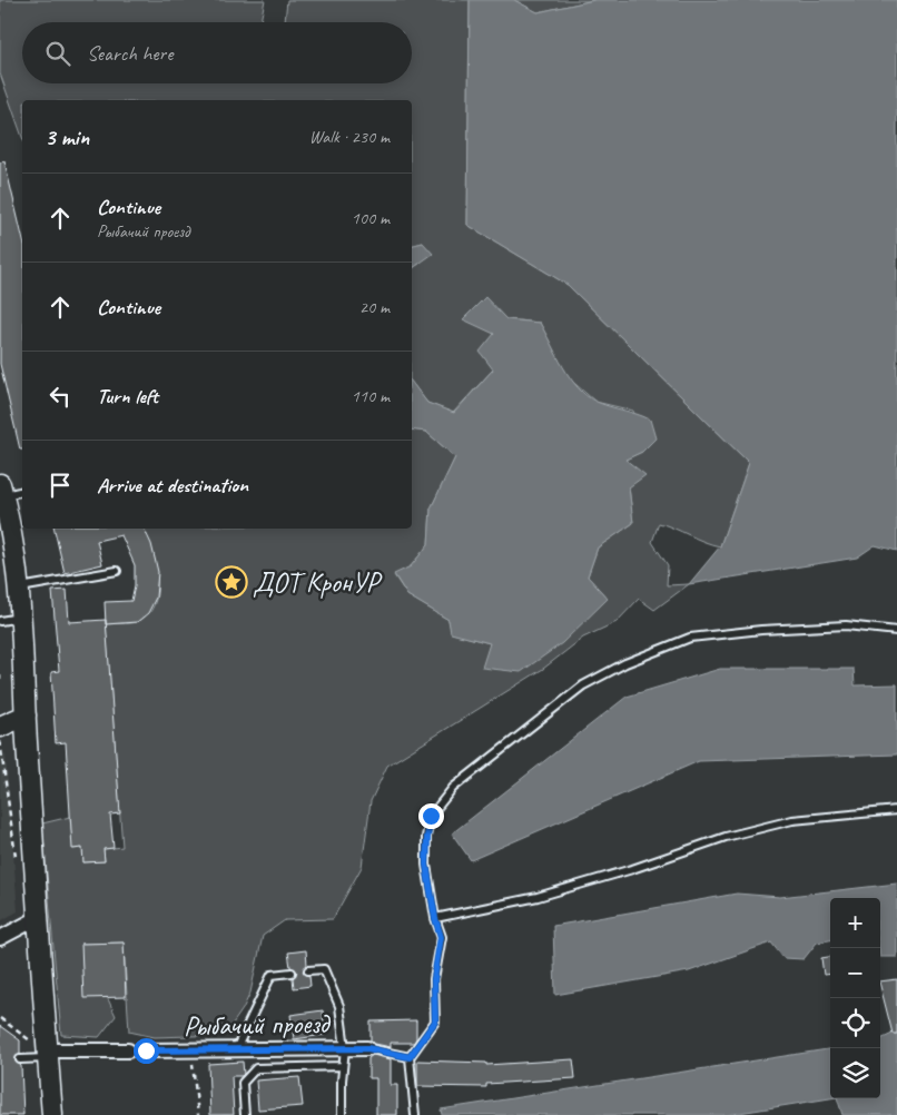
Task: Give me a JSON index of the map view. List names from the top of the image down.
{
  "streets": {
    "street": ["Рыбачий проезд"]
  },
  "places": {
    "place": ["ДОТ КронУР"]
  },
  "page": {
    "search": "Search here",
    "heading": ["3 min", "Walk · 230 m"],
    "list": [
      ["Continue", "Рыбачий проезд", "100 m"],
      ["Continue", "20 m"],
      ["Turn left", "110 m"],
      "Arrive at destination"
    ],
    "map_buttons": ["+", "−"]
  }
}
